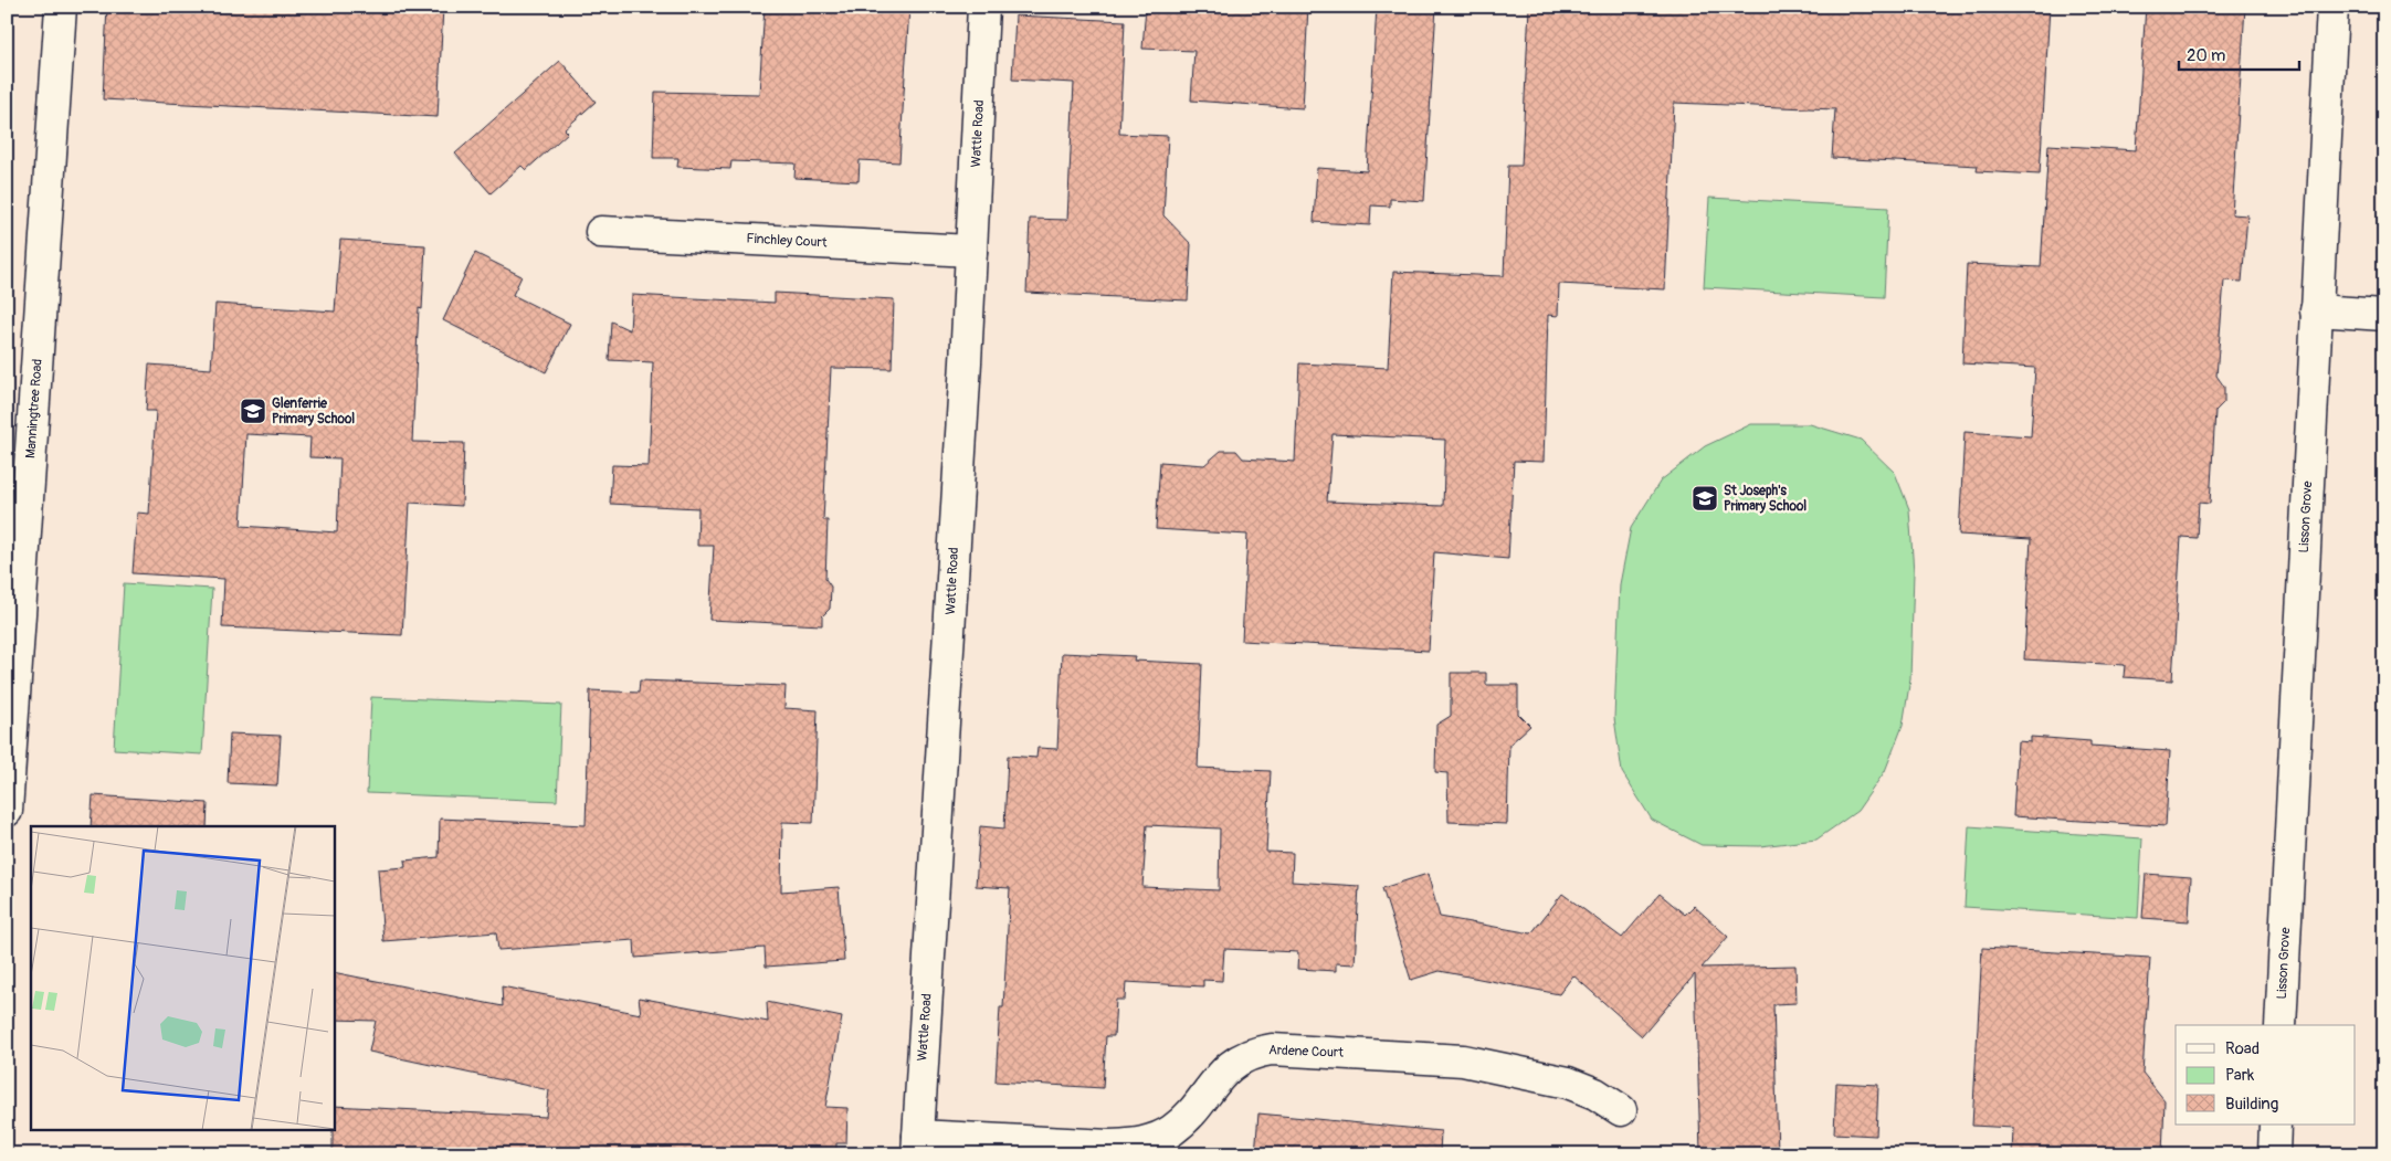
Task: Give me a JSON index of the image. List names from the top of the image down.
{
  "streets": {
    "street": [
      "Wattle Road",
      "Finchley Court",
      "Manningtree Road",
      "Lisson Grove",
      "Ardene Court"
    ]
  },
  "crossings": [
    ["Wattle Road", "Finchley Court"],
    ["Wattle Road", "Ardene Court"]
  ],
  "places": {
    "school or university": ["Glenferrie Primary School", "St Joseph's Primary School"]
  },
  "legend": ["Road", "Park", "Building"],
  "scale_bar": "20 m"
}
